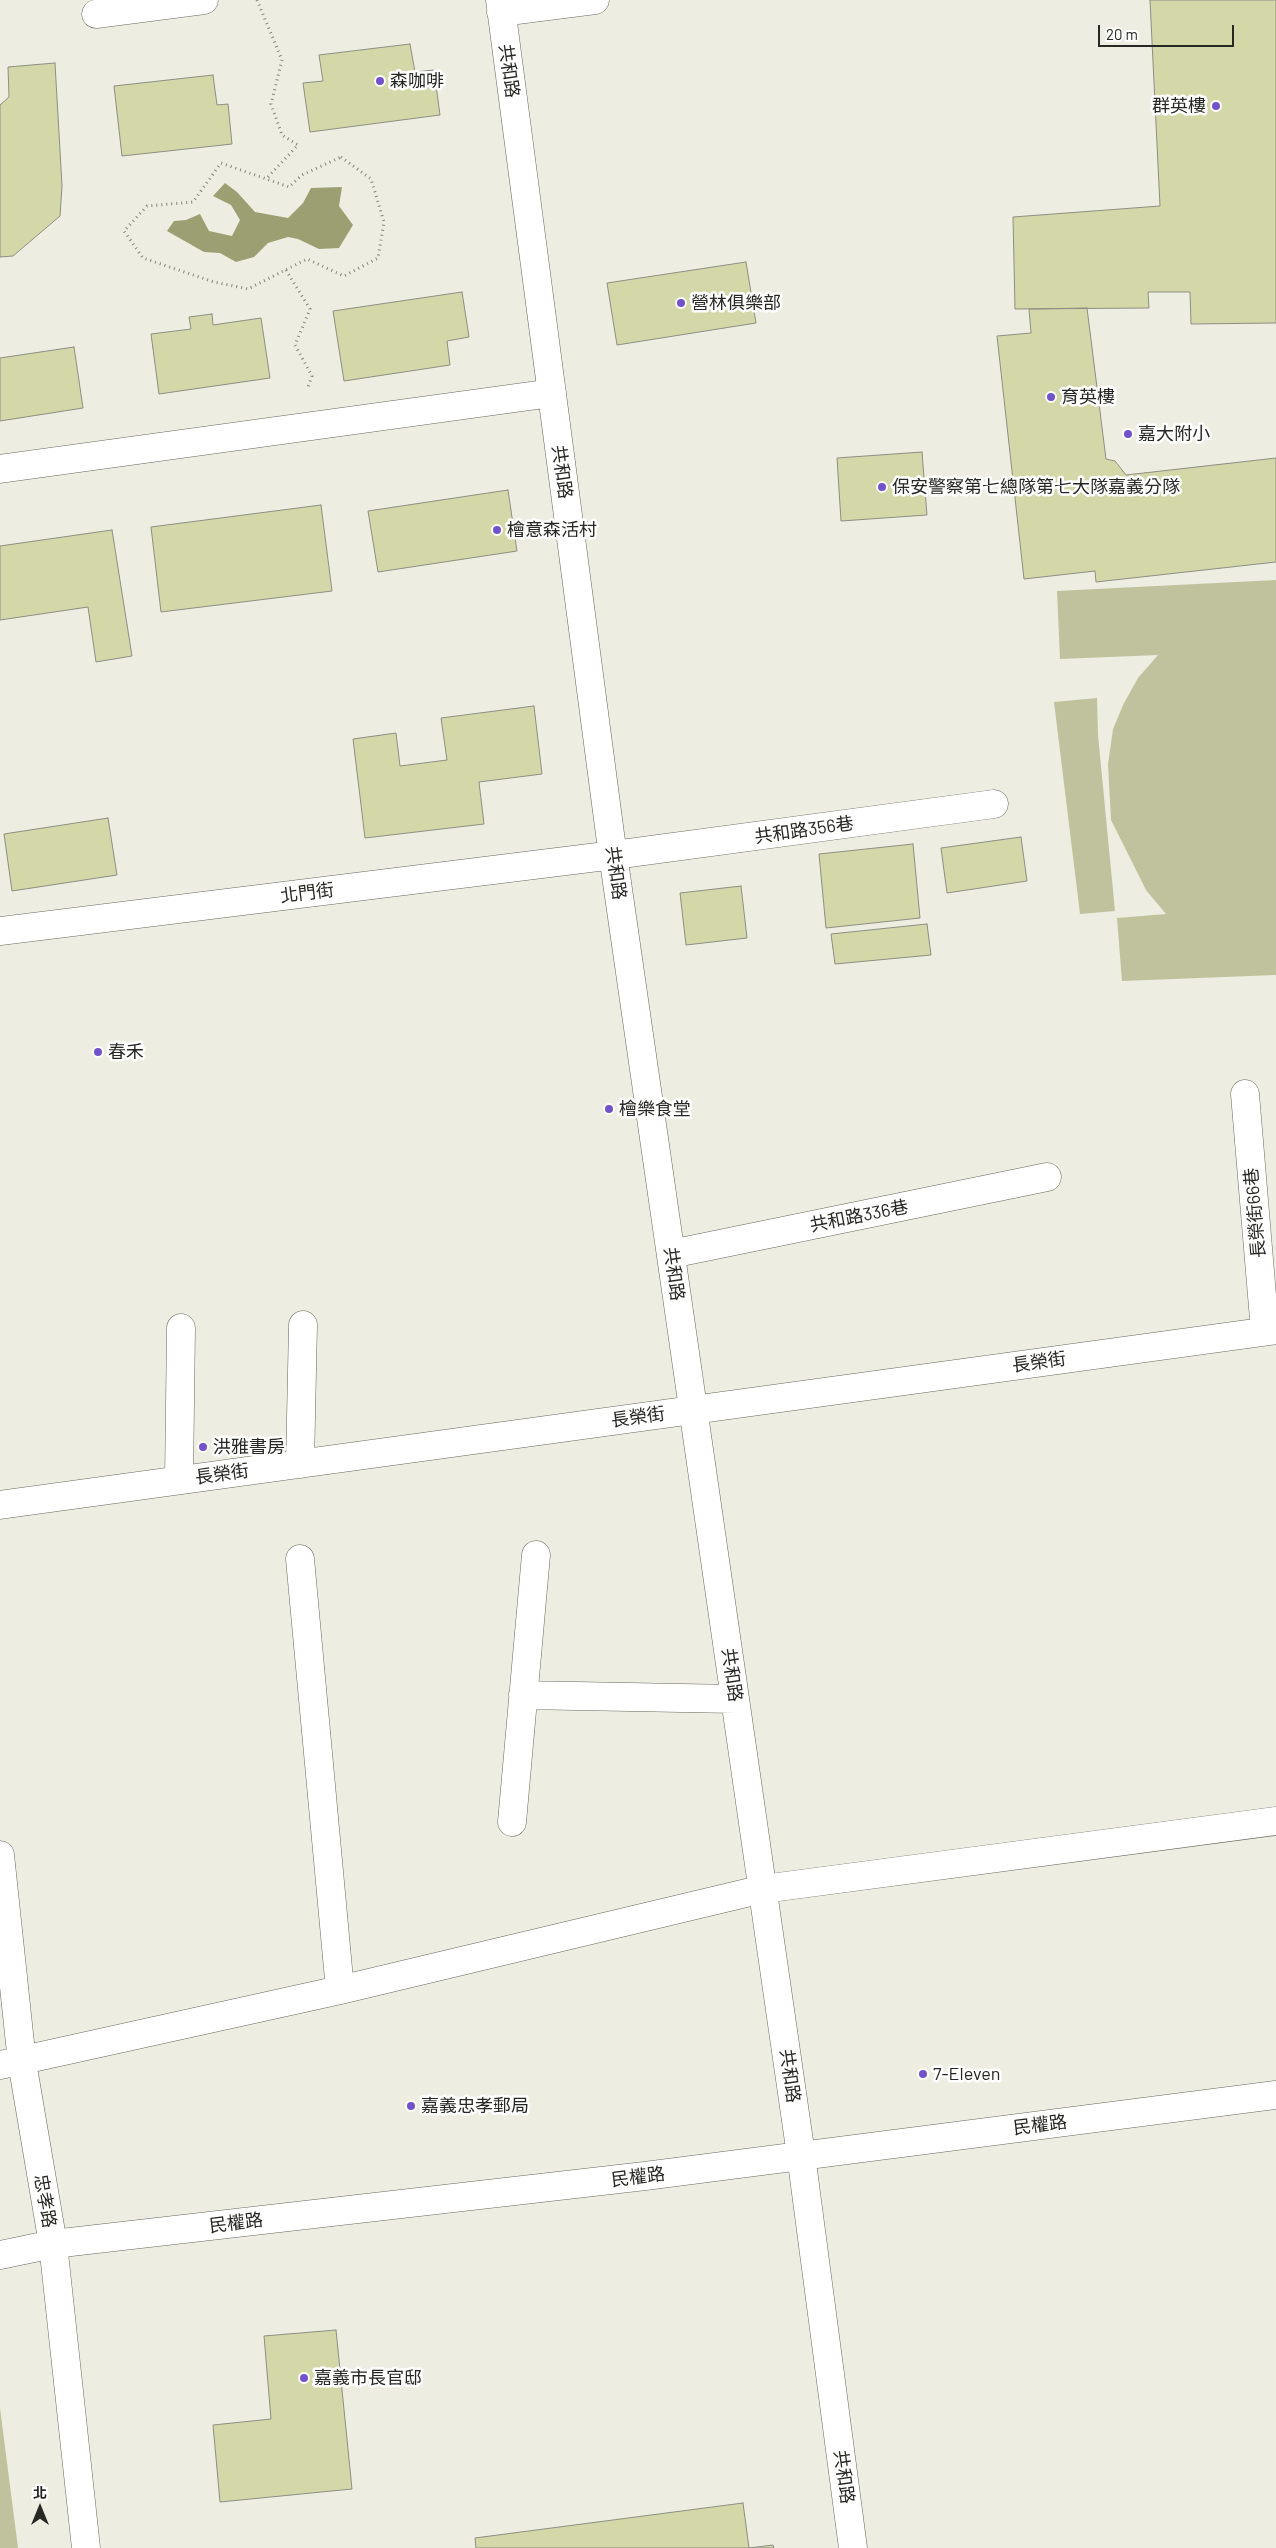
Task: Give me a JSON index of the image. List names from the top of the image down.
{
  "streets": {
    "street": [
      "共和路",
      "共和路356巷",
      "北門街",
      "長榮街66巷",
      "共和路336巷",
      "長榮街",
      "民權路",
      "忠孝路"
    ]
  },
  "crossings": [
    ["共和路", "共和路356巷"],
    ["共和路", "北門街"],
    ["共和路", "共和路336巷"],
    ["共和路", "長榮街"],
    ["共和路", "民權路"],
    ["共和路356巷", "北門街"],
    ["長榮街66巷", "長榮街"],
    ["民權路", "忠孝路"]
  ],
  "places": [
    "森咖啡",
    "群英樓",
    "營林俱樂部",
    "育英樓",
    "嘉大附小",
    "保安警察第七總隊第七大隊嘉義分隊",
    "檜意森活村",
    "春禾",
    "檜樂食堂",
    "洪雅書房",
    "7-Eleven",
    "嘉義忠孝郵局",
    "嘉義市長官邸"
  ],
  "scale_bar": "20 m",
  "north": "top"
}
